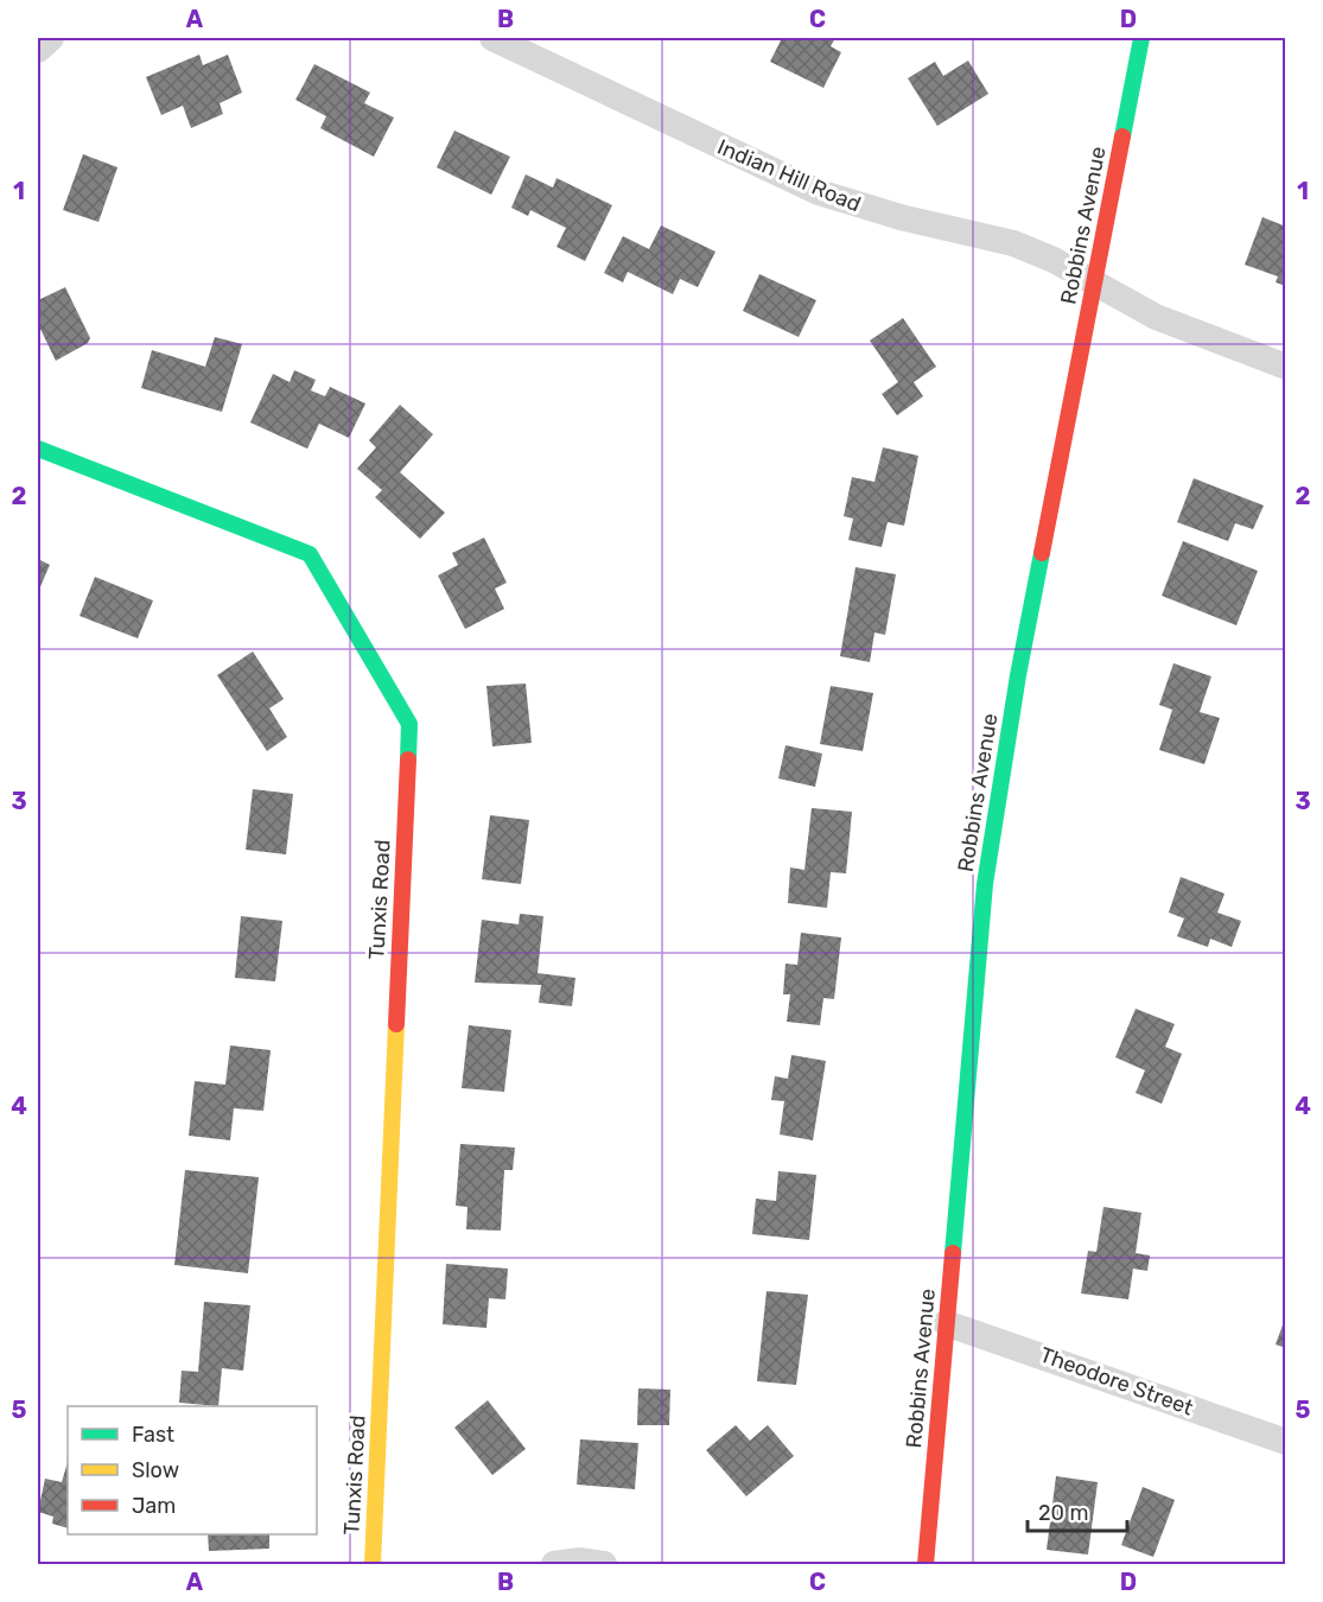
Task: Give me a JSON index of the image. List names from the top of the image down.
{
  "streets": {
    "main road": ["Robbins Avenue", "Tunxis Road"],
    "street": ["Indian Hill Road", "Theodore Street"]
  },
  "crossings": [
    ["Indian Hill Road", "Robbins Avenue"],
    ["Robbins Avenue", "Theodore Street"]
  ],
  "legend": ["Fast", "Slow", "Jam"],
  "scale_bar": "20 m",
  "grid": {
    "columns": [
      "A",
      "B",
      "C",
      "D"
    ],
    "rows": [
      "1",
      "2",
      "3",
      "4",
      "5"
    ]
  }
}
